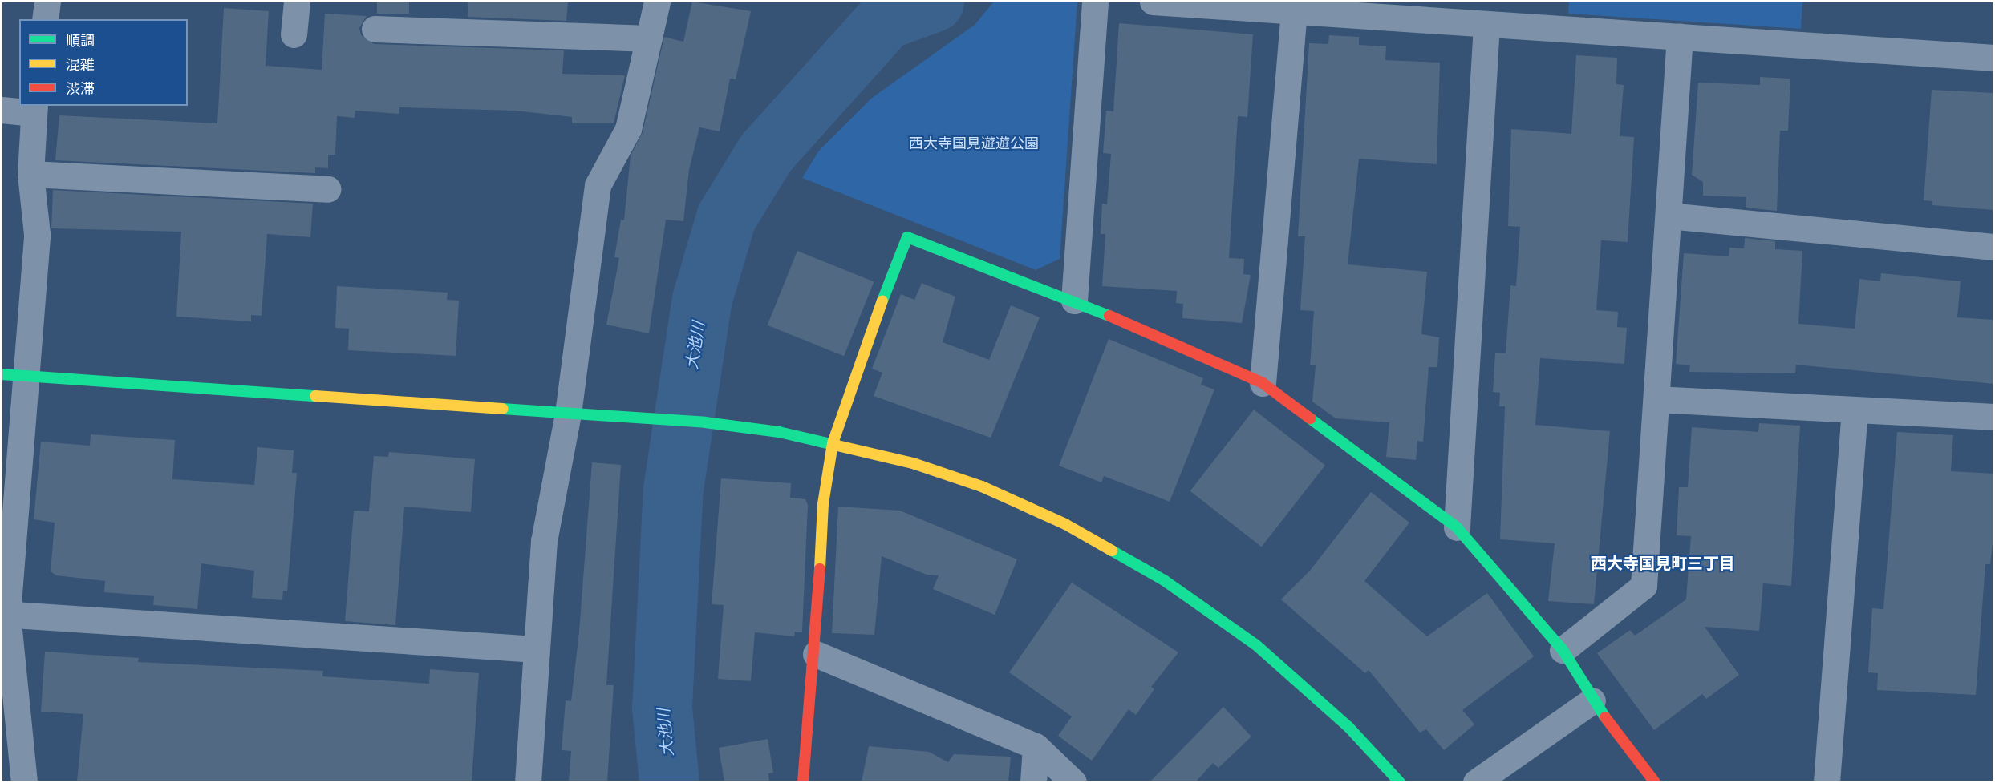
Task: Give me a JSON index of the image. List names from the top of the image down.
{
  "districts": ["西大寺国見町三丁目"],
  "water": ["大池川"],
  "parks": ["西大寺国見遊遊公園"],
  "legend": ["順調", "混雑", "渋滞"]
}
